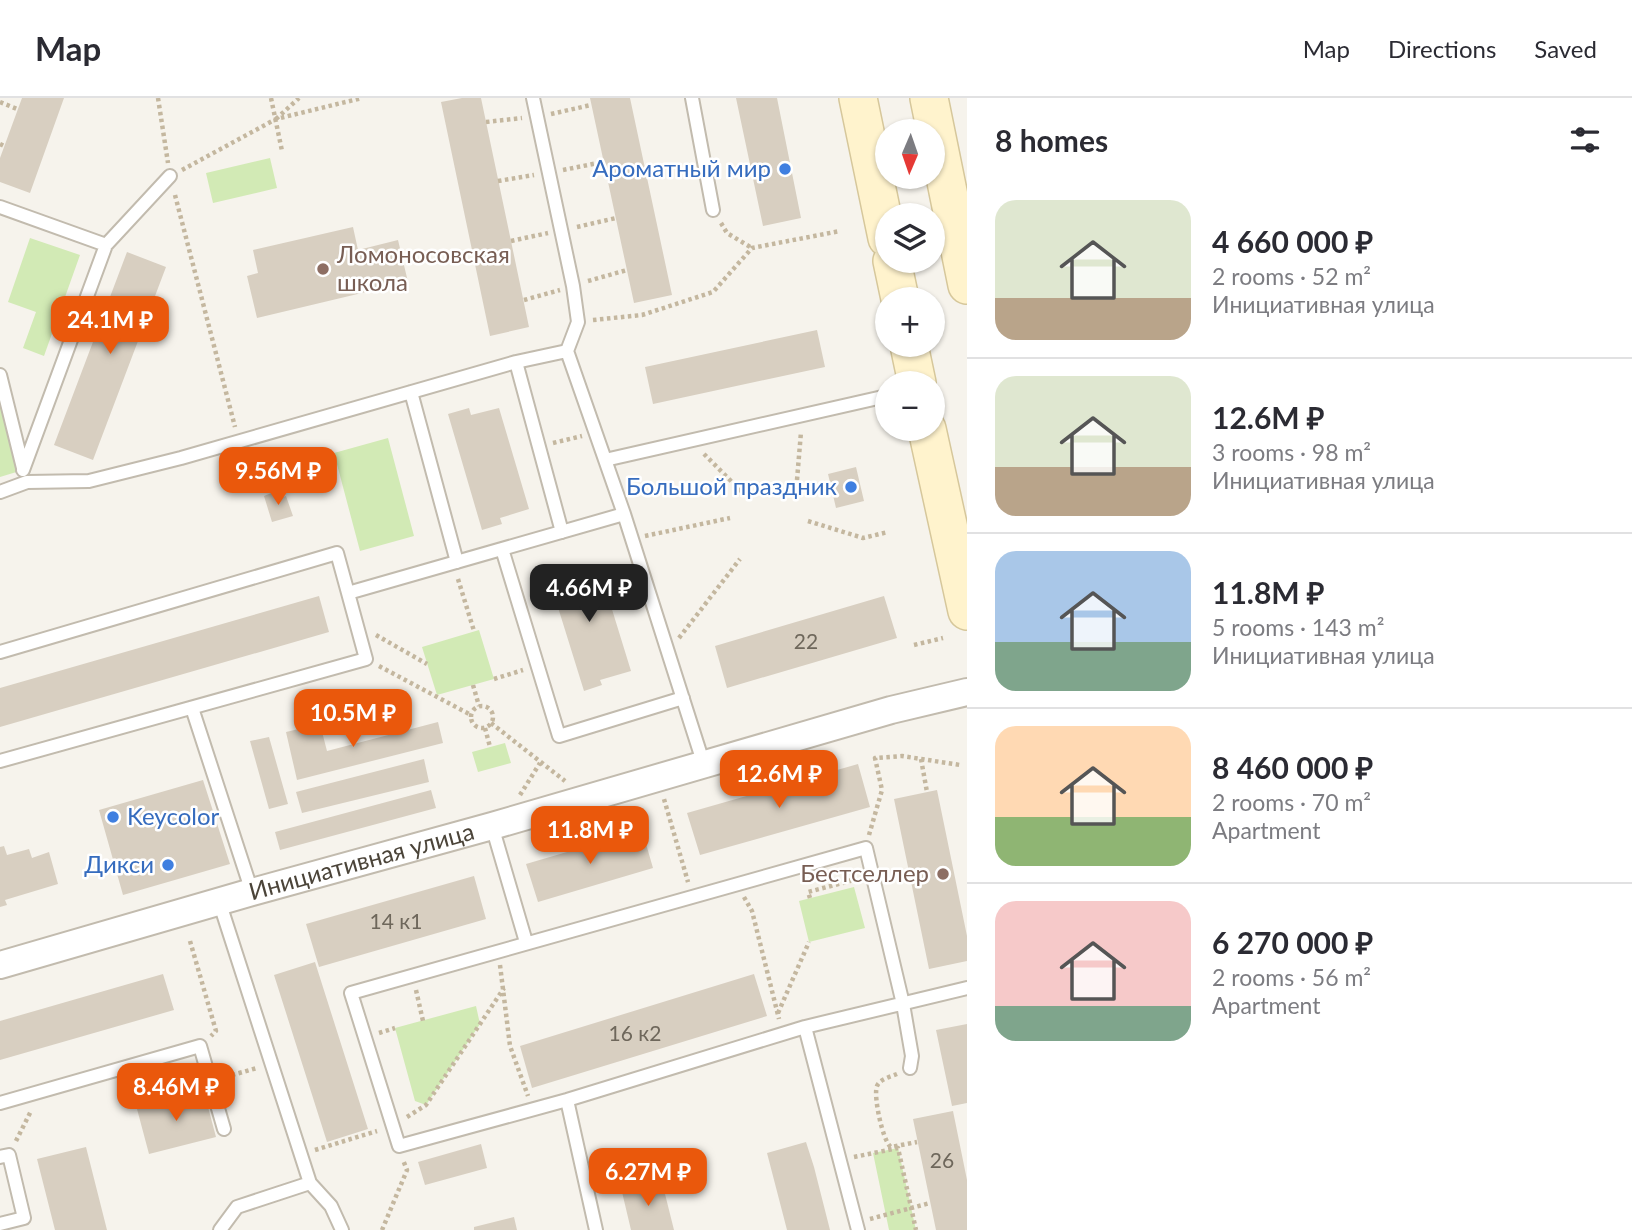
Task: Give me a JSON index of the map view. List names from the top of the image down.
{
  "streets": {
    "street": ["Инициативная улица"]
  },
  "places": [
    "Ароматный мир",
    "Ломоносовская школа",
    "Большой праздник",
    "Keycolor",
    "Дикси",
    "Бестселлер"
  ],
  "house_numbers": [
    "22",
    "14 к1",
    "16 к2",
    "26"
  ],
  "north": "bottom",
  "page": {
    "header": "Map",
    "nav": ["Map", "Directions", "Saved"],
    "heading": "8 homes",
    "map_buttons": ["+", "−"],
    "list": [
      {
        "name": "4 660 000 ₽",
        "note": "2 rooms · 52 m² · Инициативная улица"
      },
      {
        "name": "12.6M ₽",
        "note": "3 rooms · 98 m² · Инициативная улица"
      },
      {
        "name": "11.8M ₽",
        "note": "5 rooms · 143 m² · Инициативная улица"
      },
      {
        "name": "8 460 000 ₽",
        "note": "2 rooms · 70 m² · Apartment"
      },
      {
        "name": "6 270 000 ₽",
        "note": "2 rooms · 56 m² · Apartment"
      }
    ],
    "price": [
      "24.1M ₽",
      "9.56M ₽",
      "4.66M ₽",
      "10.5M ₽",
      "12.6M ₽",
      "11.8M ₽",
      "8.46M ₽",
      "6.27M ₽"
    ]
  }
}
